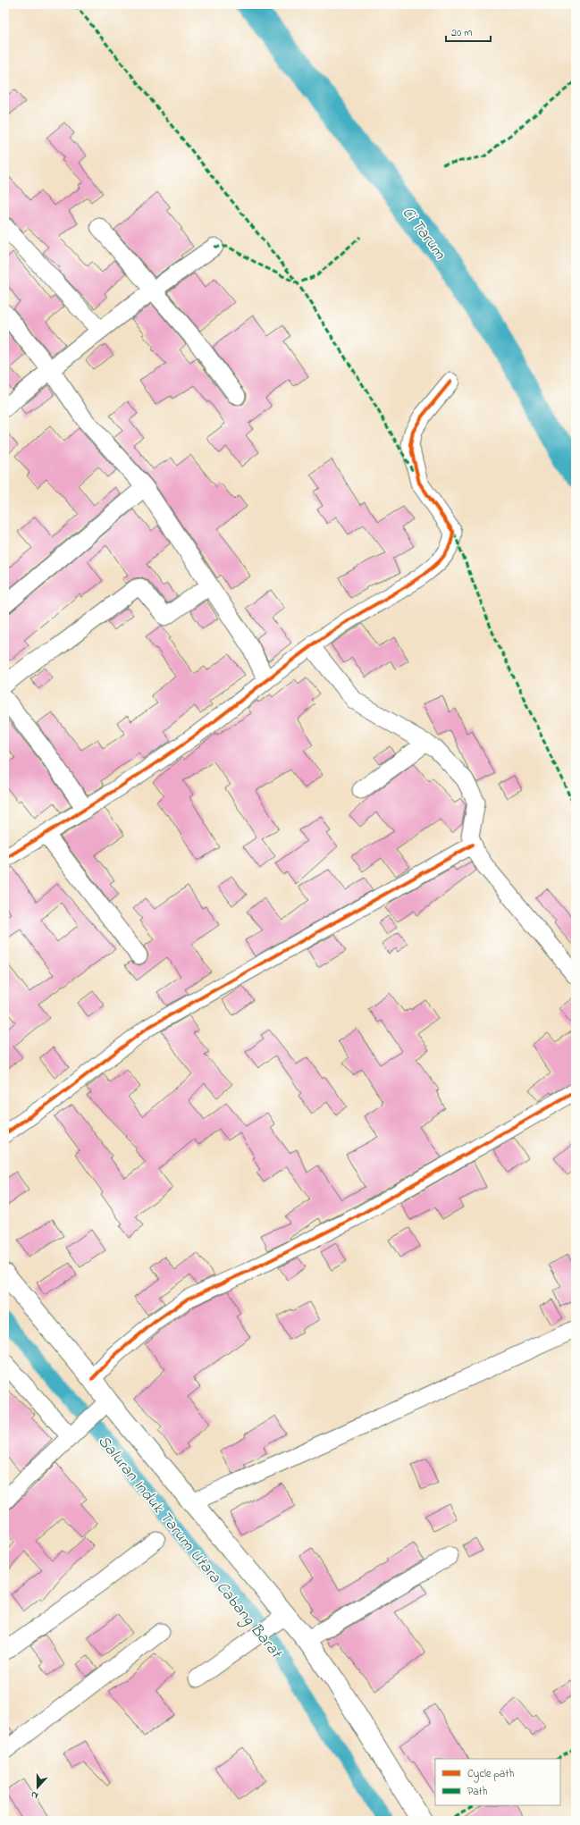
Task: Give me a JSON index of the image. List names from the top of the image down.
{
  "water": ["Ci Tarum", "Saluran Induk Tarum Utara Cabang Barat"],
  "legend": ["Cycle path", "Path"],
  "scale_bar": "20 m",
  "north": "bottom"
}
